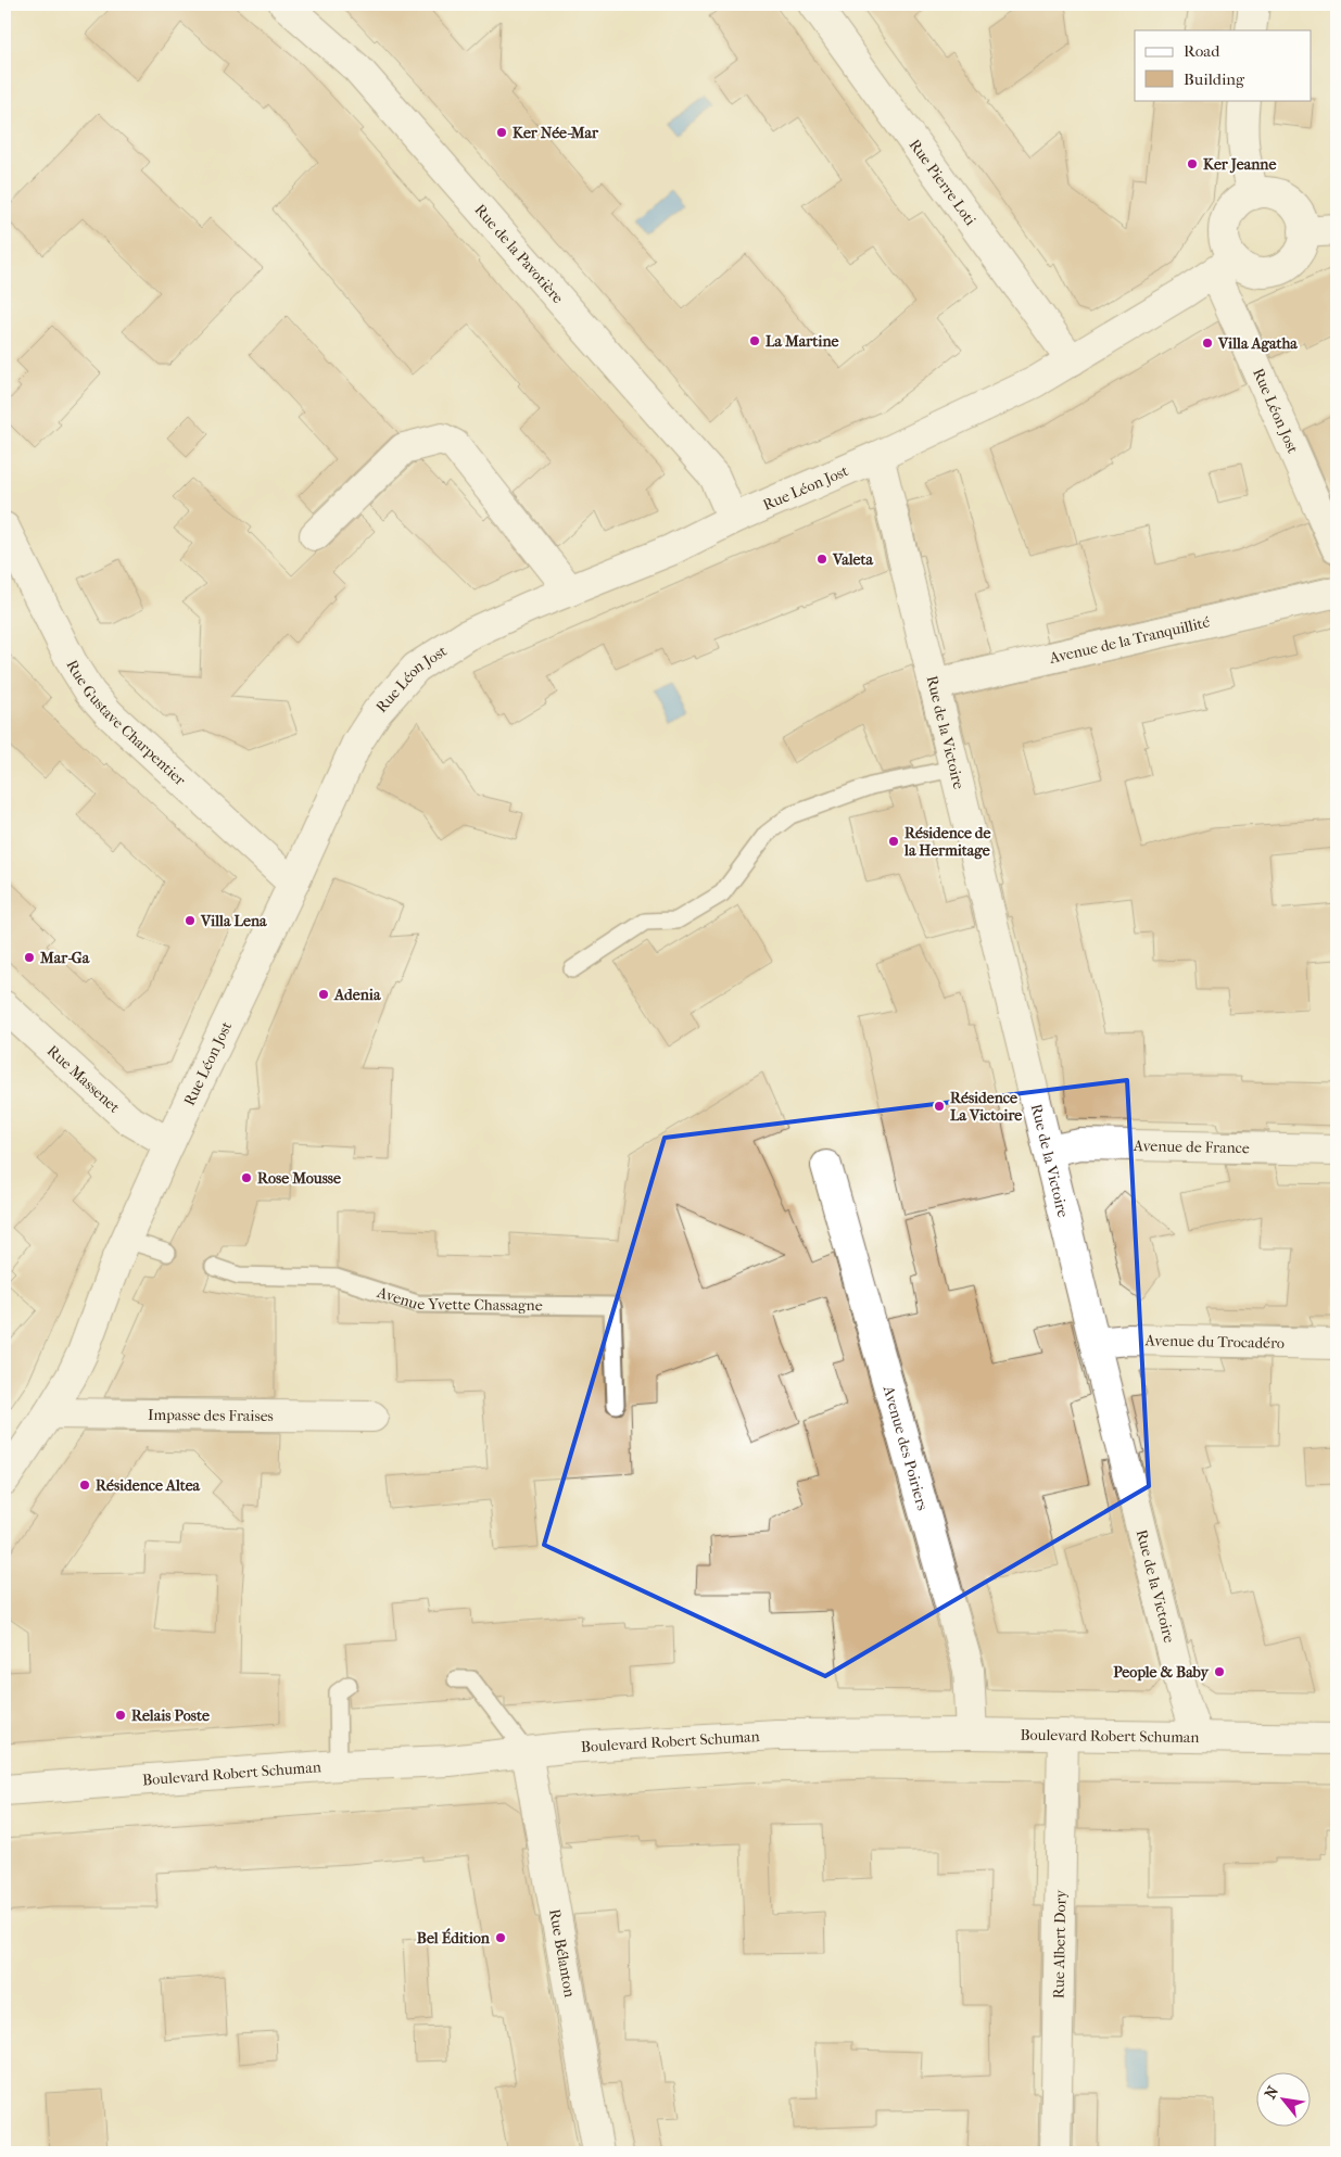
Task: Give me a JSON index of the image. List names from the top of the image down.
{
  "streets": {
    "street": [
      "Rue Pierre Loti",
      "Rue de la Pavotière",
      "Rue Léon Jost",
      "Avenue de la Tranquillité",
      "Rue Gustave Charpentier",
      "Rue de la Victoire",
      "Rue Massenet",
      "Avenue de France",
      "Avenue du Trocadéro",
      "Impasse des Fraises",
      "Avenue des Poiriers",
      "Boulevard Robert Schuman",
      "Rue Albert Dory",
      "Rue Bélanton"
    ],
    "lane": ["Avenue Yvette Chassagne"]
  },
  "crossings": [
    ["Rue Pierre Loti", "Rue Léon Jost"],
    ["Rue de la Pavotière", "Rue Léon Jost"],
    ["Rue Léon Jost", "Rue Gustave Charpentier"],
    ["Rue Léon Jost", "Rue de la Victoire"],
    ["Rue Léon Jost", "Rue Massenet"],
    ["Rue Léon Jost", "Impasse des Fraises"],
    ["Avenue de la Tranquillité", "Rue de la Victoire"],
    ["Rue de la Victoire", "Avenue de France"],
    ["Rue de la Victoire", "Avenue du Trocadéro"],
    ["Rue de la Victoire", "Boulevard Robert Schuman"],
    ["Avenue des Poiriers", "Boulevard Robert Schuman"],
    ["Boulevard Robert Schuman", "Rue Albert Dory"],
    ["Boulevard Robert Schuman", "Rue Bélanton"]
  ],
  "places": [
    "Ker Née-Mar",
    "Ker Jeanne",
    "La Martine",
    "Villa Agatha",
    "Valeta",
    "Résidence de la Hermitage",
    "Villa Lena",
    "Mar-Ga",
    "Adenia",
    "Résidence La Victoire",
    "Rose Mousse",
    "Résidence Altea",
    "People & Baby",
    "Relais Poste",
    "Bel Édition"
  ],
  "legend": ["Road", "Building"],
  "north": "top left"
}
